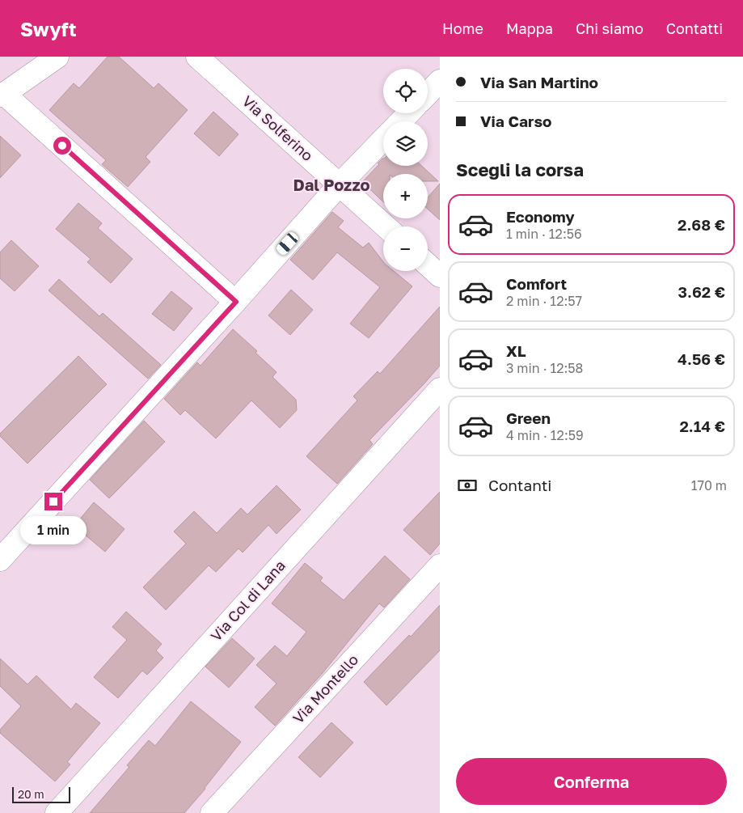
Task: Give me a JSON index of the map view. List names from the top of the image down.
{
  "streets": {
    "street": ["Via Solferino", "Via Col di Lana", "Via Montello"]
  },
  "districts": ["Dal Pozzo"],
  "scale_bar": "20 m",
  "page": {
    "header": "Swyft",
    "nav": [
      "Home",
      "Mappa",
      "Chi siamo",
      "Contatti"
    ],
    "banner": ["Via San Martino", "Via Carso"],
    "map_buttons": ["+", "−"],
    "heading": "Scegli la corsa",
    "list": [
      {
        "name": "Economy",
        "note": "1 min · 12:56",
        "value": "2.68 €"
      },
      {
        "name": "Comfort",
        "note": "2 min · 12:57",
        "value": "3.62 €"
      },
      {
        "name": "XL",
        "note": "3 min · 12:58",
        "value": "4.56 €"
      },
      {
        "name": "Green",
        "note": "4 min · 12:59",
        "value": "2.14 €"
      }
    ],
    "pay": ["Contanti", "170 m"],
    "bubble": "1 min",
    "buttons": "Conferma",
    "scale": "20 m"
  }
}
